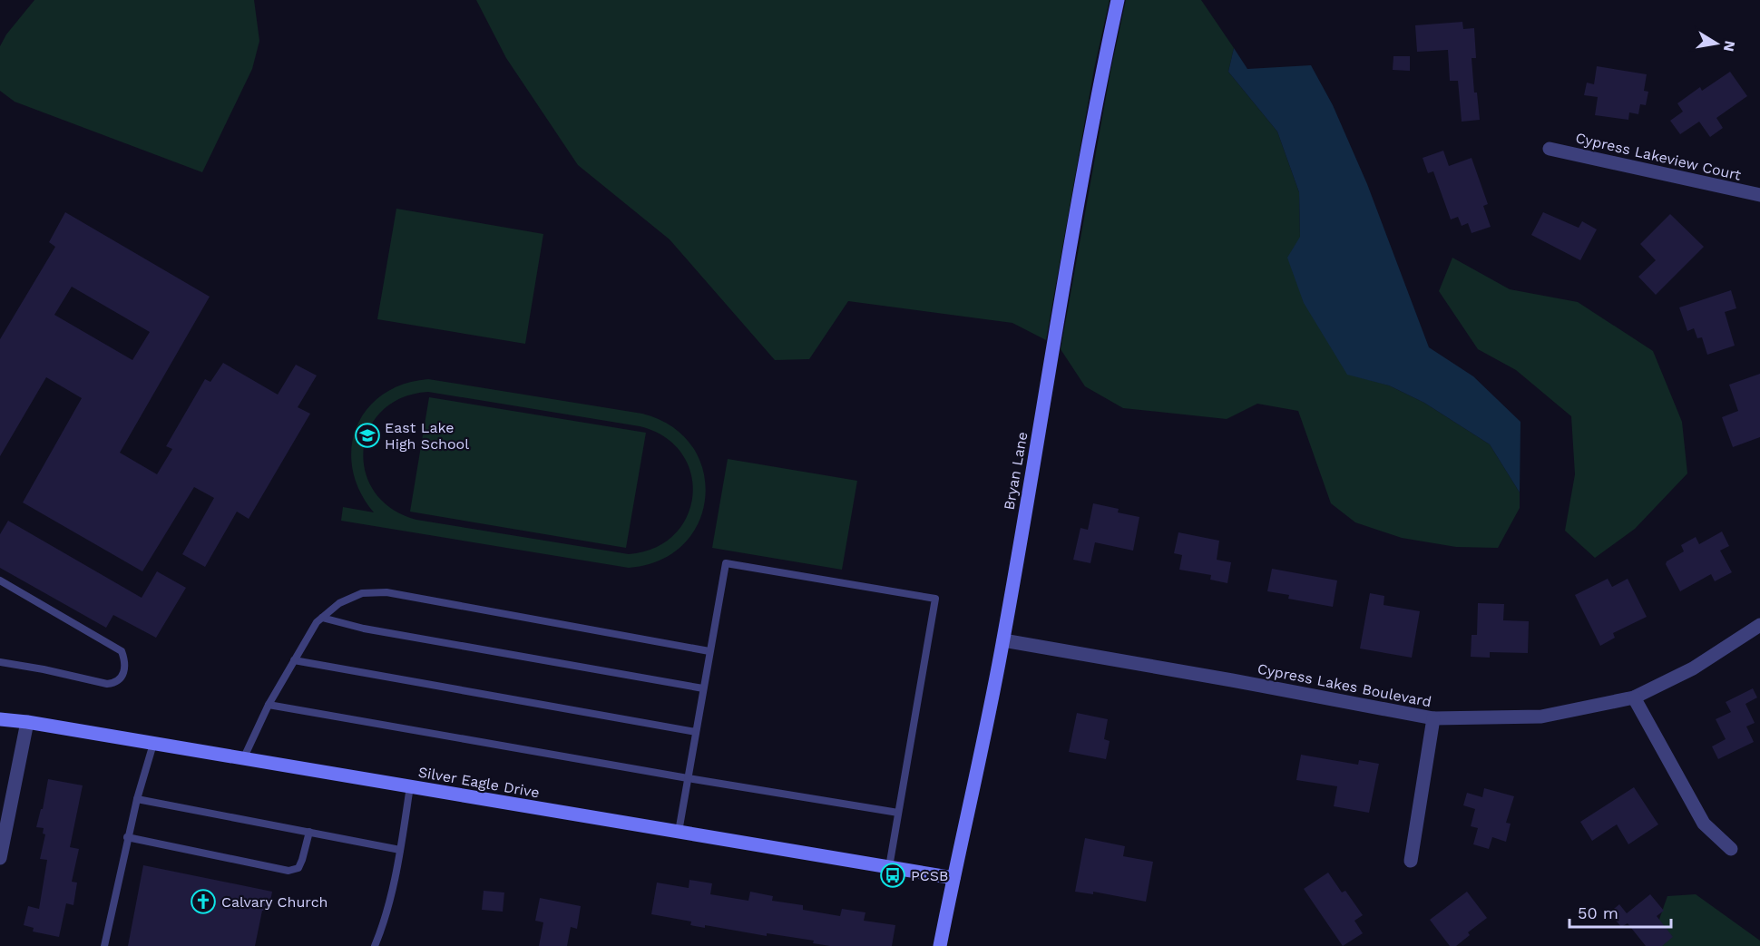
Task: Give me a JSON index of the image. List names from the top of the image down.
{
  "streets": {
    "street": [
      "Cypress Lakeview Court",
      "Bryan Lane",
      "Cypress Lakes Boulevard",
      "Silver Eagle Drive"
    ]
  },
  "crossings": [
    ["Bryan Lane", "Cypress Lakes Boulevard"],
    ["Bryan Lane", "Silver Eagle Drive"]
  ],
  "places": {
    "school or university": ["East Lake High School"],
    "bus stop": ["PCSB"],
    "church": ["Calvary Church"]
  },
  "scale_bar": "50 m",
  "north": "right"
}
